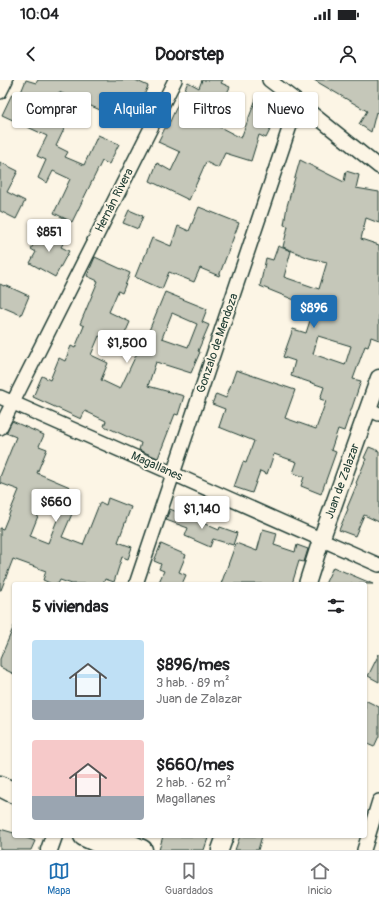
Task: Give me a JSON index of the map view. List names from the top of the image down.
{
  "streets": {
    "street": [
      "Hernán Rivera",
      "Gonzalo de Mendoza",
      "Magallanes",
      "Juan de Zalazar"
    ]
  },
  "crossings": [
    ["Hernán Rivera", "Magallanes"],
    ["Gonzalo de Mendoza", "Magallanes"],
    ["Magallanes", "Juan de Zalazar"]
  ],
  "page": {
    "status": "10:04",
    "header": "Doorstep",
    "chip": [
      "Comprar",
      "Alquilar",
      "Filtros",
      "Nuevo"
    ],
    "price": [
      "$851",
      "$896",
      "$1,500",
      "$660",
      "$1,140"
    ],
    "heading": "5 viviendas",
    "list": [
      {
        "name": "$896/mes",
        "note": "3 hab. · 89 m² · Juan de Zalazar"
      },
      {
        "name": "$660/mes",
        "note": "2 hab. · 62 m² · Magallanes"
      }
    ],
    "tabs": ["Mapa", "Guardados", "Inicio"]
  }
}
